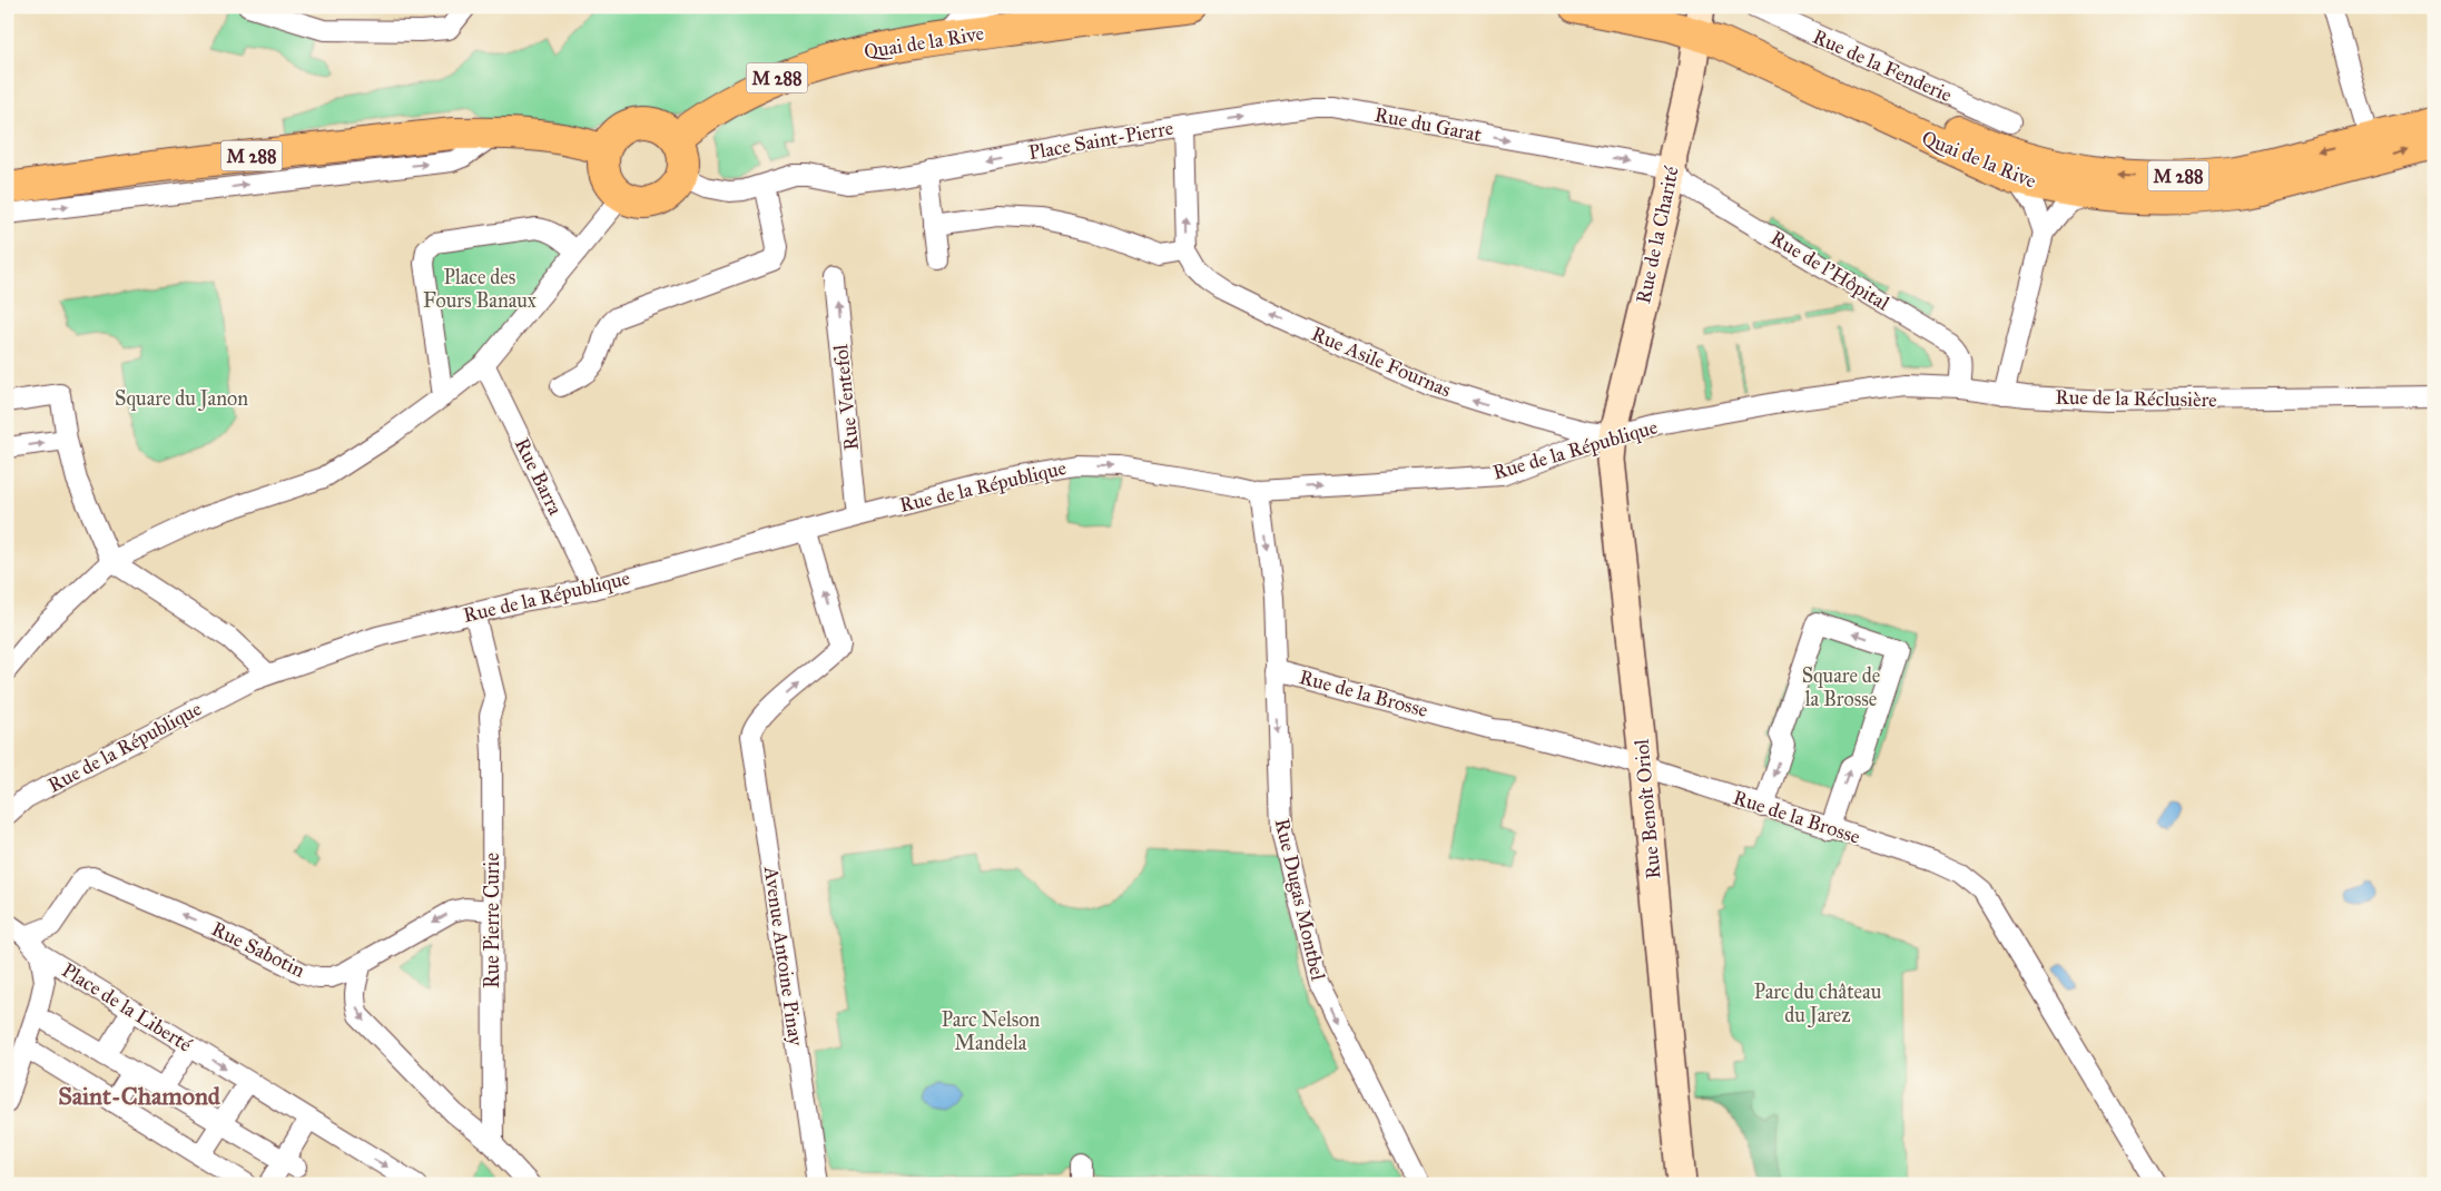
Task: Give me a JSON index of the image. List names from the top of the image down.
{
  "streets": {
    "main road": [
      "Quai de la Rive",
      "M 288",
      "Rue de la Charité",
      "Rue Benoît Oriol"
    ],
    "street": [
      "Rue de la Fenderie",
      "Rue du Garat",
      "Place Saint-Pierre",
      "Rue de l'Hôpital",
      "Rue Asile Fournas",
      "Rue Ventefol",
      "Rue de la Réclusière",
      "Rue de la République",
      "Rue Barra",
      "Rue de la Brosse",
      "Rue Dugas Montbel",
      "Rue Pierre Curie",
      "Rue Sabotin",
      "Avenue Antoine Pinay",
      "Place de la Liberté"
    ]
  },
  "crossings": [
    ["Quai de la Rive", "M 288"],
    ["Quai de la Rive", "Place Saint-Pierre"],
    ["Quai de la Rive", "Rue de la Charité"],
    ["M 288", "Place Saint-Pierre"],
    ["Rue du Garat", "Place Saint-Pierre"],
    ["Rue du Garat", "Rue de la Charité"],
    ["Rue du Garat", "Rue de l'Hôpital"],
    ["Place Saint-Pierre", "Rue Asile Fournas"],
    ["Rue de la Charité", "Rue de l'Hôpital"],
    ["Rue de la Charité", "Rue Asile Fournas"],
    ["Rue de la Charité", "Rue de la République"],
    ["Rue de la Charité", "Rue Benoît Oriol"],
    ["Rue de l'Hôpital", "Rue de la République"],
    ["Rue Asile Fournas", "Rue de la République"],
    ["Rue Asile Fournas", "Rue Benoît Oriol"],
    ["Rue Ventefol", "Rue de la République"],
    ["Rue de la Réclusière", "Rue de la République"],
    ["Rue de la République", "Rue Barra"],
    ["Rue de la République", "Rue Benoît Oriol"],
    ["Rue de la République", "Rue Dugas Montbel"],
    ["Rue de la République", "Rue Pierre Curie"],
    ["Rue de la République", "Avenue Antoine Pinay"],
    ["Rue de la Brosse", "Rue Benoît Oriol"],
    ["Rue de la Brosse", "Rue Dugas Montbel"]
  ],
  "one_way": [
    "Rue du Garat",
    "Rue Asile Fournas",
    "Rue Ventefol",
    "Rue de la République",
    "Rue Dugas Montbel",
    "Avenue Antoine Pinay"
  ],
  "districts": ["Saint-Chamond"],
  "parks": [
    "Place des Fours Banaux",
    "Square du Janon",
    "Square de la Brosse",
    "Parc du château du Jarez",
    "Parc Nelson Mandela"
  ]
}
